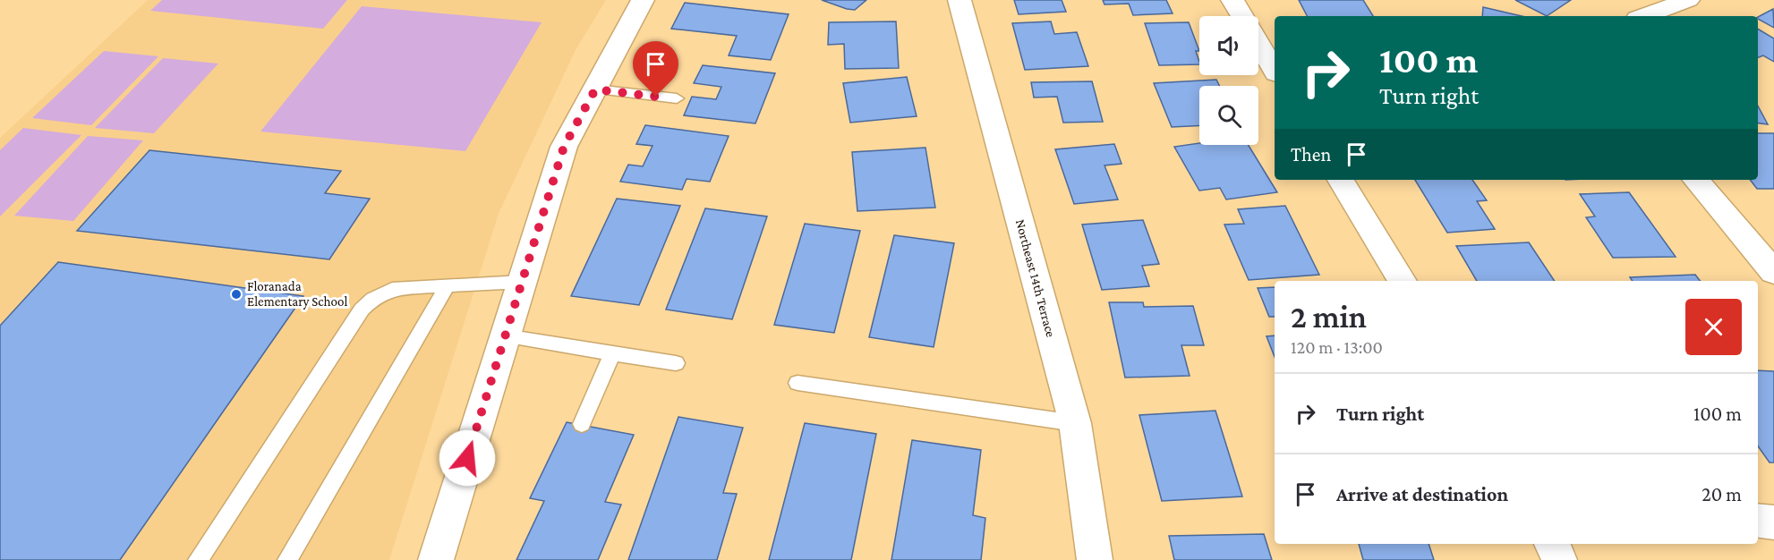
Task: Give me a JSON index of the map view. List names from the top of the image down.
{
  "streets": {
    "street": ["Northeast 14th Terrace"]
  },
  "places": ["Floranada Elementary School"],
  "page": {
    "turn": ["100 m", "Turn right"],
    "then": "Then",
    "heading": ["2 min", "120 m · 13:00"],
    "list": [
      {
        "name": "Turn right",
        "value": "100 m"
      },
      {
        "name": "Arrive at destination",
        "value": "20 m"
      }
    ]
  }
}
